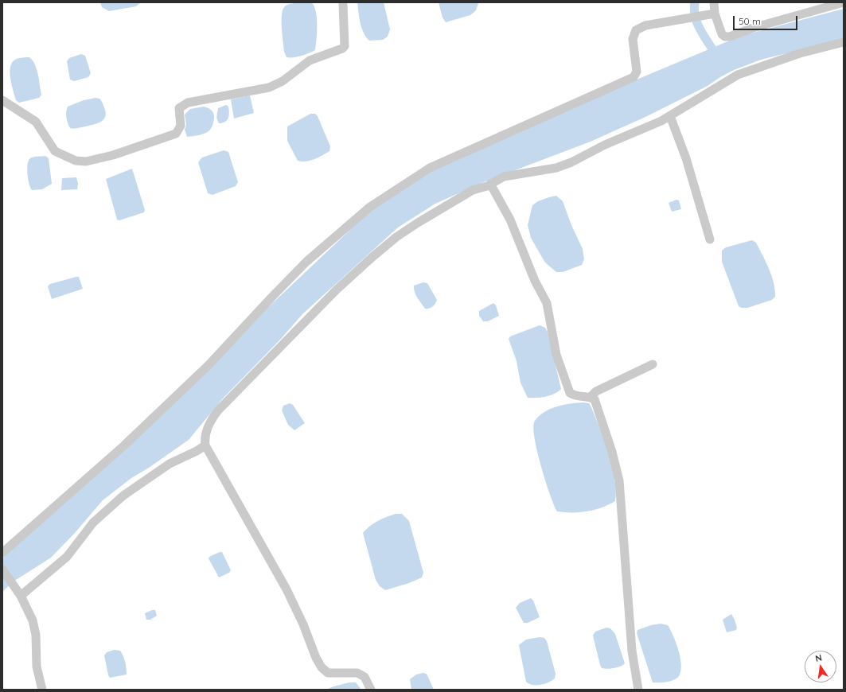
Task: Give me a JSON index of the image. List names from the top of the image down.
{
  "scale_bar": "50 m",
  "north": "top"
}
